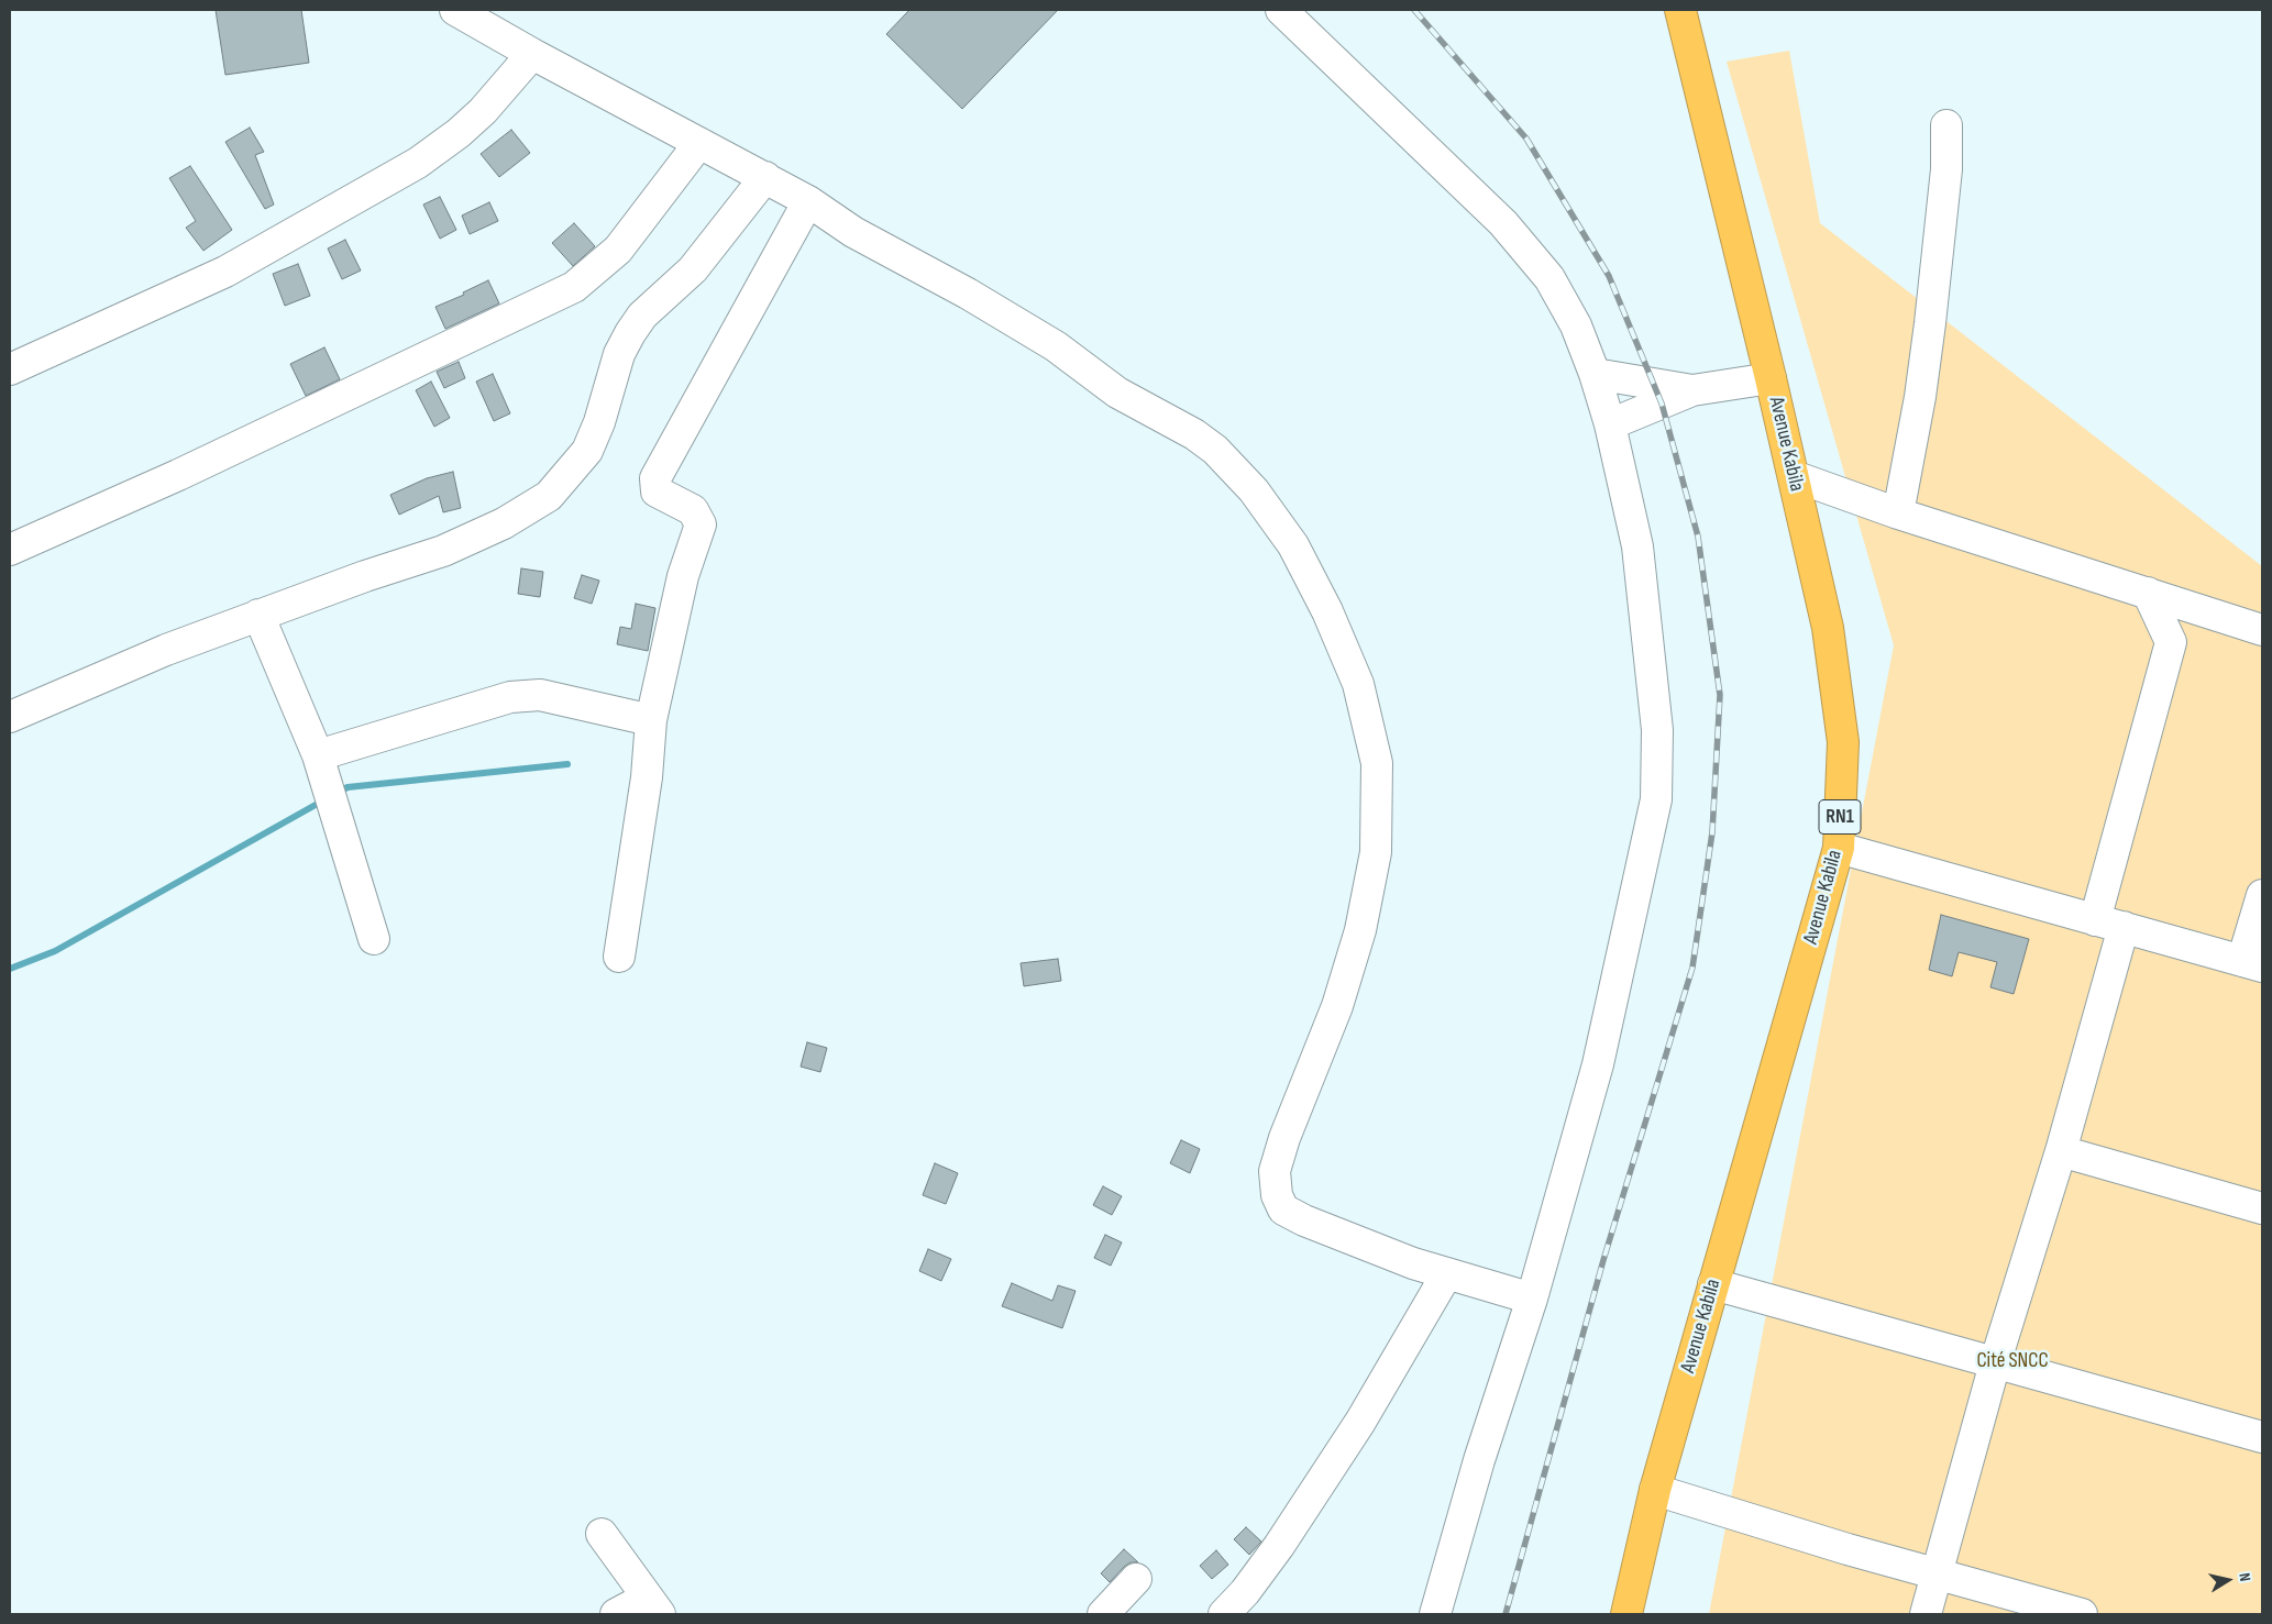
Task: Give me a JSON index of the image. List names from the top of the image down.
{
  "streets": {
    "highway": ["Avenue Kabila", "RN1"]
  },
  "parks": ["Cité SNCC"],
  "north": "right"
}
